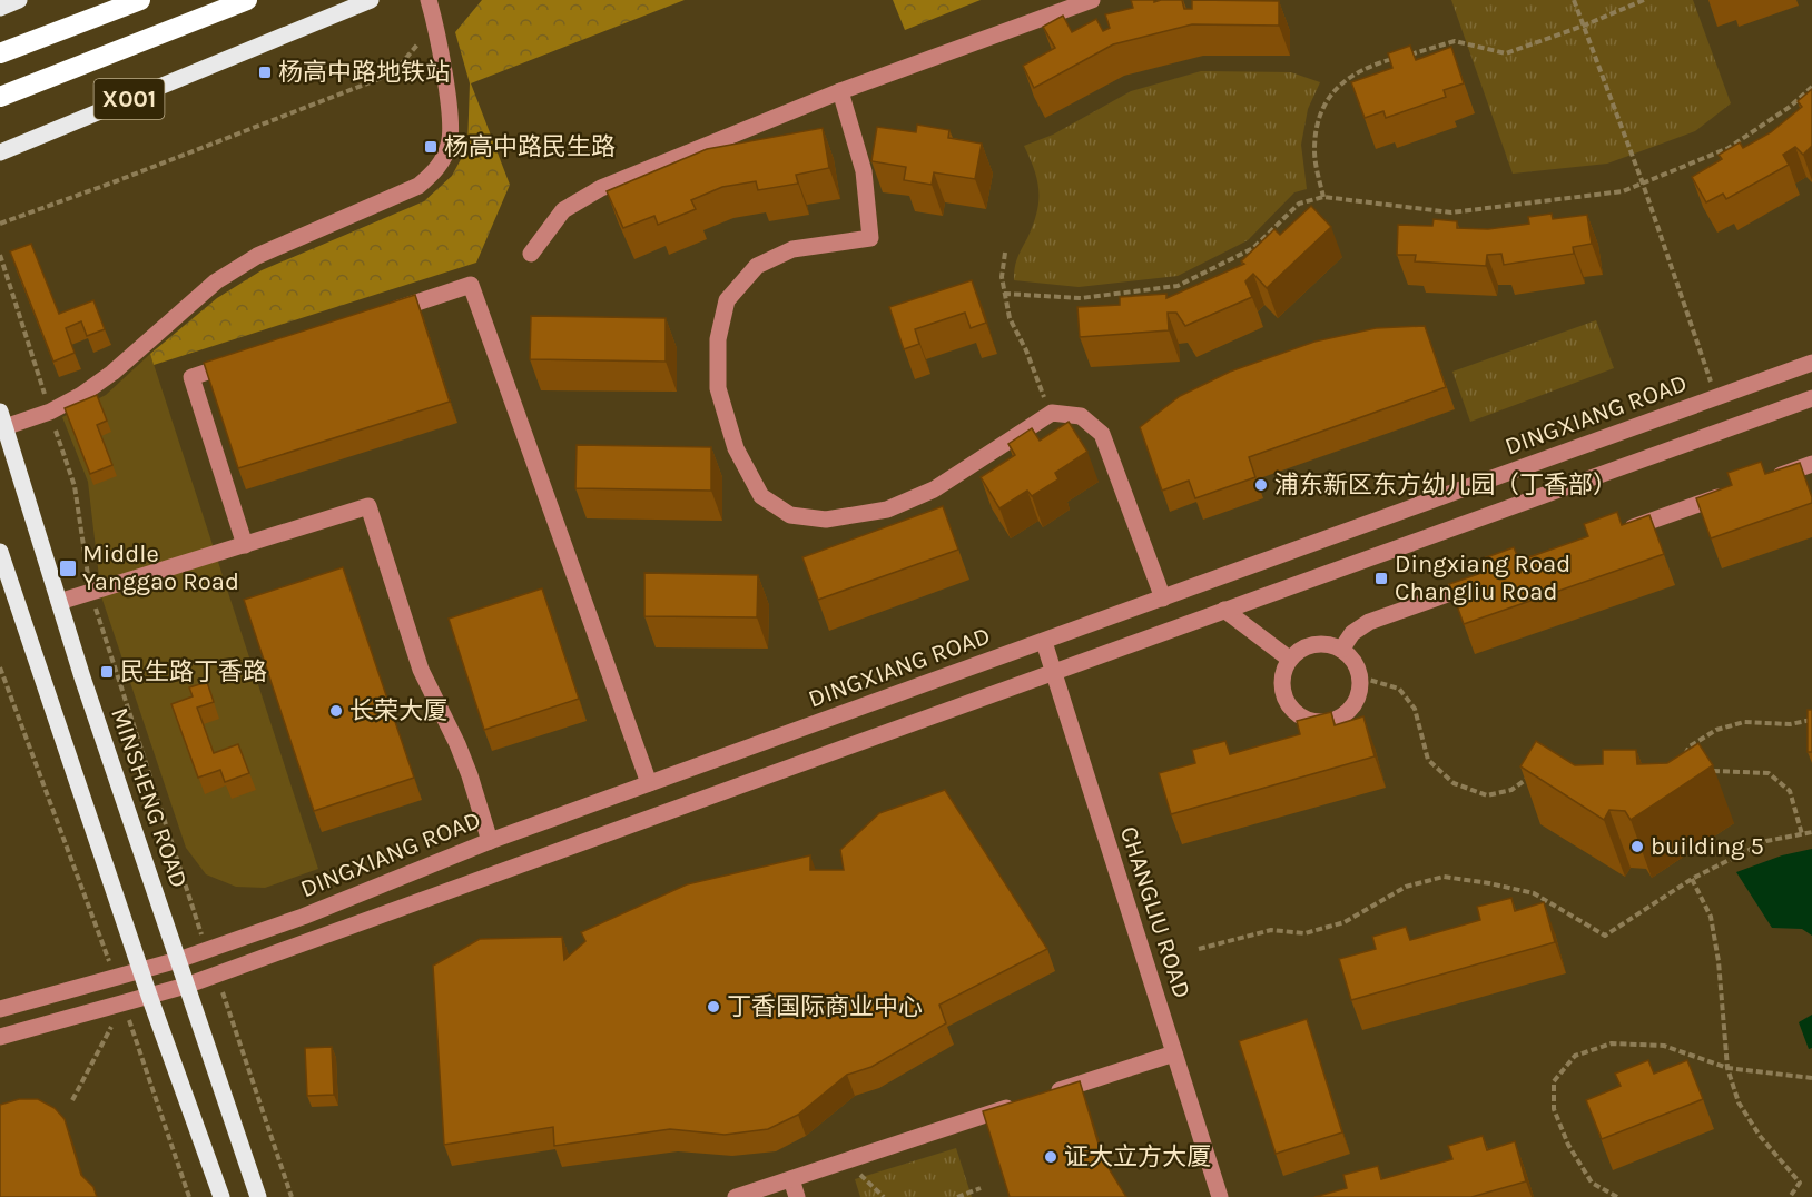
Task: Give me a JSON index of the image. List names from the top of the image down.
{
  "streets": {
    "highway": ["X001"],
    "main road": ["MINSHENG ROAD"],
    "street": ["DINGXIANG ROAD", "CHANGLIU ROAD"]
  },
  "crossings": [
    ["DINGXIANG ROAD", "MINSHENG ROAD"],
    ["DINGXIANG ROAD", "CHANGLIU ROAD"]
  ],
  "places": {
    "transit": [
      "杨高中路地铁站",
      "杨高中路民生路",
      "Middle Yanggao Road",
      "Dingxiang Road Changliu Road",
      "民生路丁香路"
    ],
    "other": [
      "浦东新区东方幼儿园（丁香部）",
      "长荣大厦",
      "building 5",
      "丁香国际商业中心",
      "证大立方大厦"
    ]
  }
}
